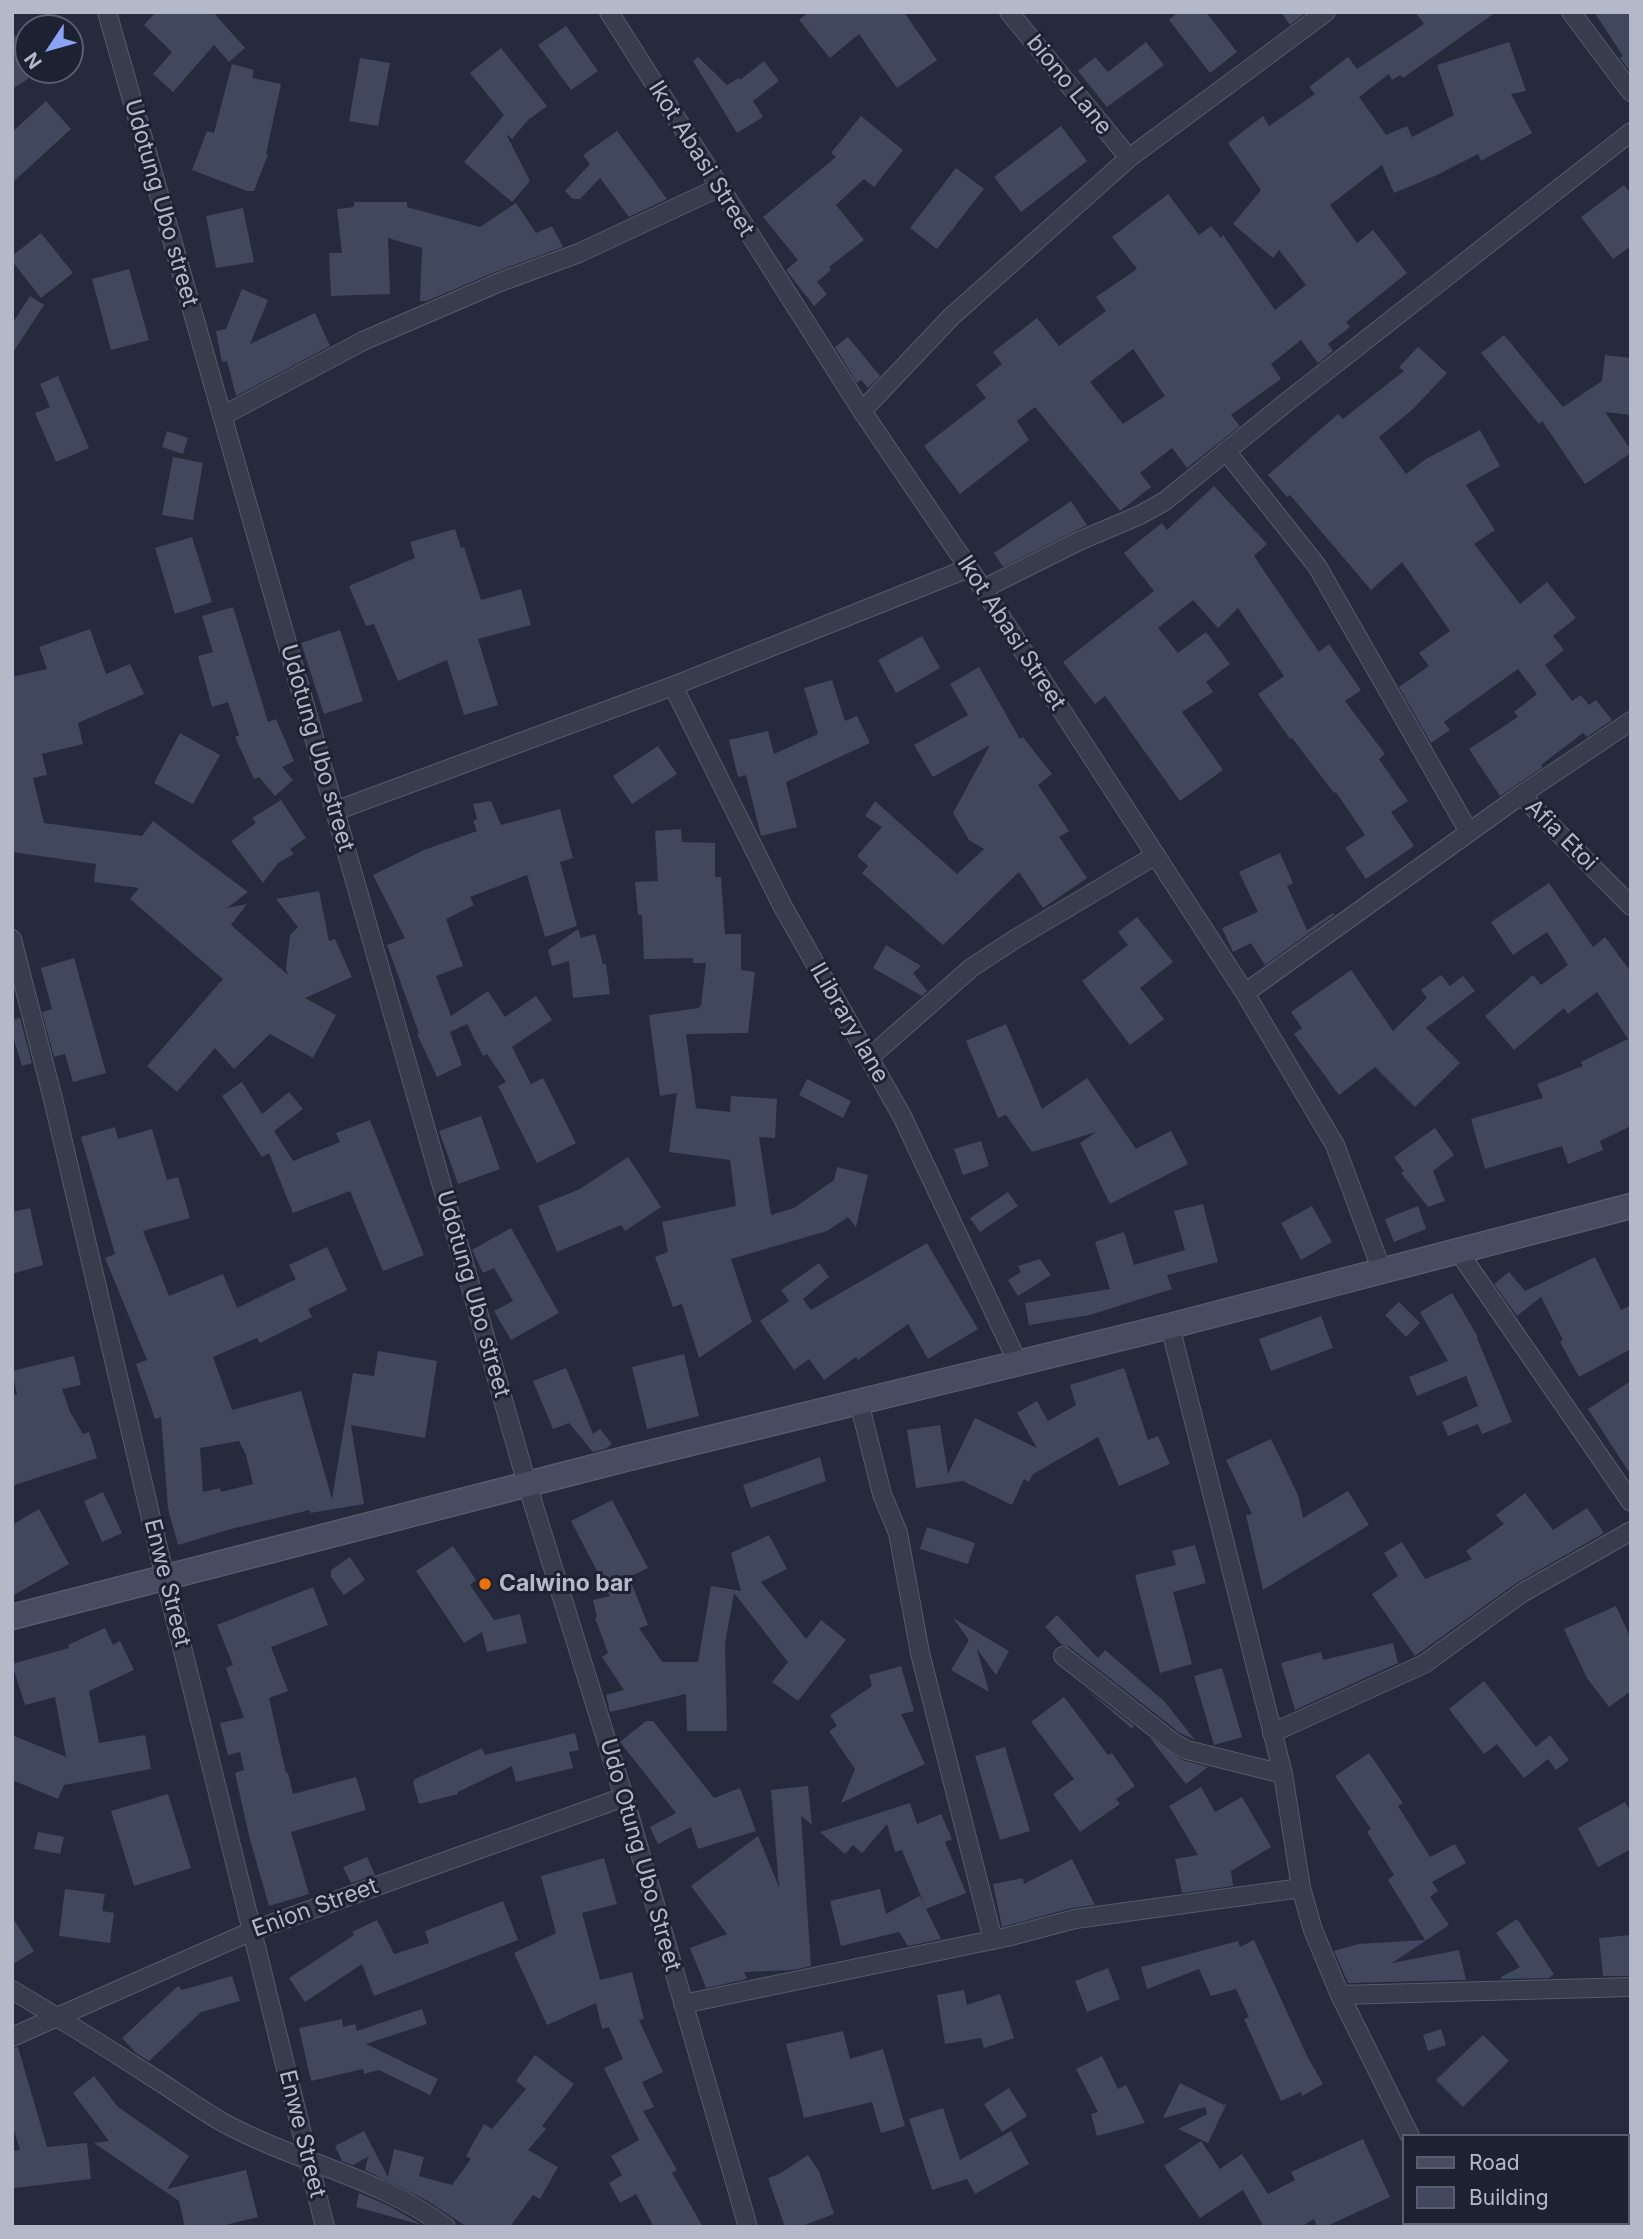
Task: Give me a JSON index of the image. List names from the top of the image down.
{
  "streets": {
    "street": [
      "biono Lane",
      "Ikot Abasi Street",
      "Udotung Ubo street",
      "Afia Etoi",
      "lLibrary lane",
      "Enwe Street",
      "Udo Otung Ubo Street",
      "Enion Street"
    ]
  },
  "crossings": [
    ["Udotung Ubo street", "Udo Otung Ubo Street"],
    ["Enwe Street", "Enion Street"],
    ["Udo Otung Ubo Street", "Enion Street"]
  ],
  "places": ["Calwino bar"],
  "legend": ["Road", "Building"],
  "north": "bottom left"
}
